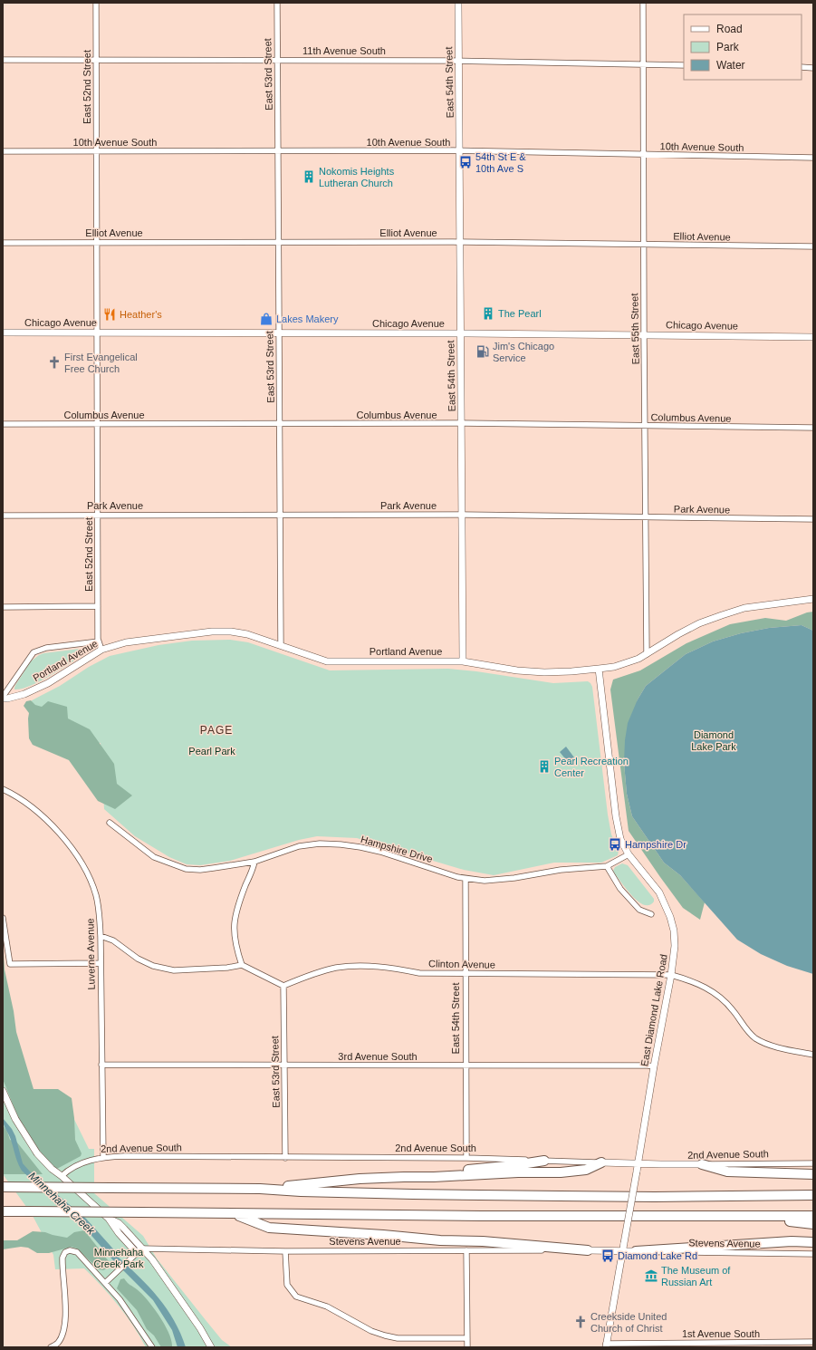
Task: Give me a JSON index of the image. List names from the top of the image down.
{
  "streets": {
    "street": [
      "11th Avenue South",
      "East 53rd Street",
      "East 54th Street",
      "East 52nd Street",
      "10th Avenue South",
      "Elliot Avenue",
      "Chicago Avenue",
      "East 55th Street",
      "Columbus Avenue",
      "Park Avenue",
      "Portland Avenue",
      "Hampshire Drive",
      "Luverne Avenue",
      "Clinton Avenue",
      "East Diamond Lake Road",
      "3rd Avenue South",
      "2nd Avenue South",
      "Stevens Avenue",
      "1st Avenue South"
    ]
  },
  "crossings": [
    ["11th Avenue South", "East 53rd Street"],
    ["11th Avenue South", "East 54th Street"],
    ["11th Avenue South", "East 52nd Street"],
    ["11th Avenue South", "East 55th Street"],
    ["East 53rd Street", "10th Avenue South"],
    ["East 53rd Street", "Elliot Avenue"],
    ["East 53rd Street", "Chicago Avenue"],
    ["East 53rd Street", "Columbus Avenue"],
    ["East 53rd Street", "Park Avenue"],
    ["East 53rd Street", "Portland Avenue"],
    ["East 53rd Street", "Clinton Avenue"],
    ["East 53rd Street", "3rd Avenue South"],
    ["East 53rd Street", "2nd Avenue South"],
    ["East 54th Street", "10th Avenue South"],
    ["East 54th Street", "Elliot Avenue"],
    ["East 54th Street", "Chicago Avenue"],
    ["East 54th Street", "Columbus Avenue"],
    ["East 54th Street", "Park Avenue"],
    ["East 54th Street", "Portland Avenue"],
    ["East 54th Street", "Hampshire Drive"],
    ["East 54th Street", "Clinton Avenue"],
    ["East 54th Street", "3rd Avenue South"],
    ["East 54th Street", "2nd Avenue South"],
    ["East 52nd Street", "10th Avenue South"],
    ["East 52nd Street", "Elliot Avenue"],
    ["East 52nd Street", "Chicago Avenue"],
    ["East 52nd Street", "Columbus Avenue"],
    ["East 52nd Street", "Park Avenue"],
    ["East 52nd Street", "Portland Avenue"],
    ["10th Avenue South", "East 55th Street"],
    ["Elliot Avenue", "East 55th Street"],
    ["Chicago Avenue", "East 55th Street"],
    ["East 55th Street", "Columbus Avenue"],
    ["East 55th Street", "Park Avenue"],
    ["East 55th Street", "Portland Avenue"],
    ["Portland Avenue", "East Diamond Lake Road"],
    ["Hampshire Drive", "East Diamond Lake Road"],
    ["Luverne Avenue", "3rd Avenue South"],
    ["Luverne Avenue", "2nd Avenue South"],
    ["Clinton Avenue", "East Diamond Lake Road"],
    ["East Diamond Lake Road", "3rd Avenue South"],
    ["East Diamond Lake Road", "2nd Avenue South"],
    ["East Diamond Lake Road", "1st Avenue South"]
  ],
  "districts": ["PAGE"],
  "water": ["Minnehaha Creek"],
  "parks": ["Diamond Lake Park", "Pearl Park", "Minnehaha Creek Park"],
  "places": {
    "bus stop": ["54th St E & 10th Ave S", "Hampshire Dr", "Diamond Lake Rd"],
    "building": ["Nokomis Heights Lutheran Church", "The Pearl", "Pearl Recreation Center"],
    "restaurant": ["Heather's"],
    "shop": ["Lakes Makery"],
    "fuel station": ["Jim's Chicago Service"],
    "church": ["First Evangelical Free Church", "Creekside United Church of Christ"],
    "museum": ["The Museum of Russian Art"]
  },
  "legend": ["Road", "Park", "Water"]
}
